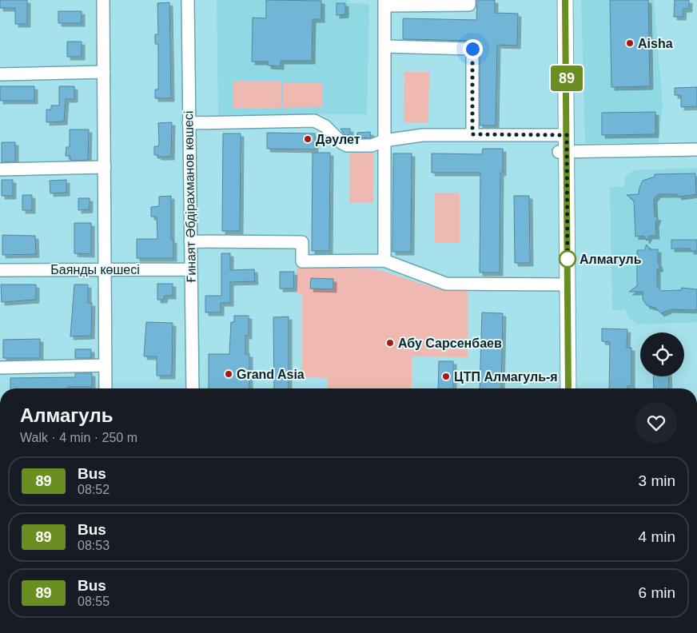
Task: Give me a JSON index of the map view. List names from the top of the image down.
{
  "streets": {
    "street": ["Ғинаят Әбдірахманов көшесі", "Баянды көшесі"]
  },
  "crossings": [
    ["Ғинаят Әбдірахманов көшесі", "Баянды көшесі"]
  ],
  "places": [
    "Aisha",
    "Дәулет",
    "Алмагуль",
    "Абу Сарсенбаев",
    "Grand Asia",
    "ЦТП Алмагуль-я"
  ],
  "lines": ["bus line 89"],
  "page": {
    "on_map": "89",
    "heading": ["Алмагуль", "Walk · 4 min · 250 m"],
    "list": [
      {
        "mark": "89",
        "name": "Bus",
        "note": "08:52",
        "value": "3 min"
      },
      {
        "mark": "89",
        "name": "Bus",
        "note": "08:53",
        "value": "4 min"
      },
      {
        "mark": "89",
        "name": "Bus",
        "note": "08:55",
        "value": "6 min"
      }
    ]
  }
}
